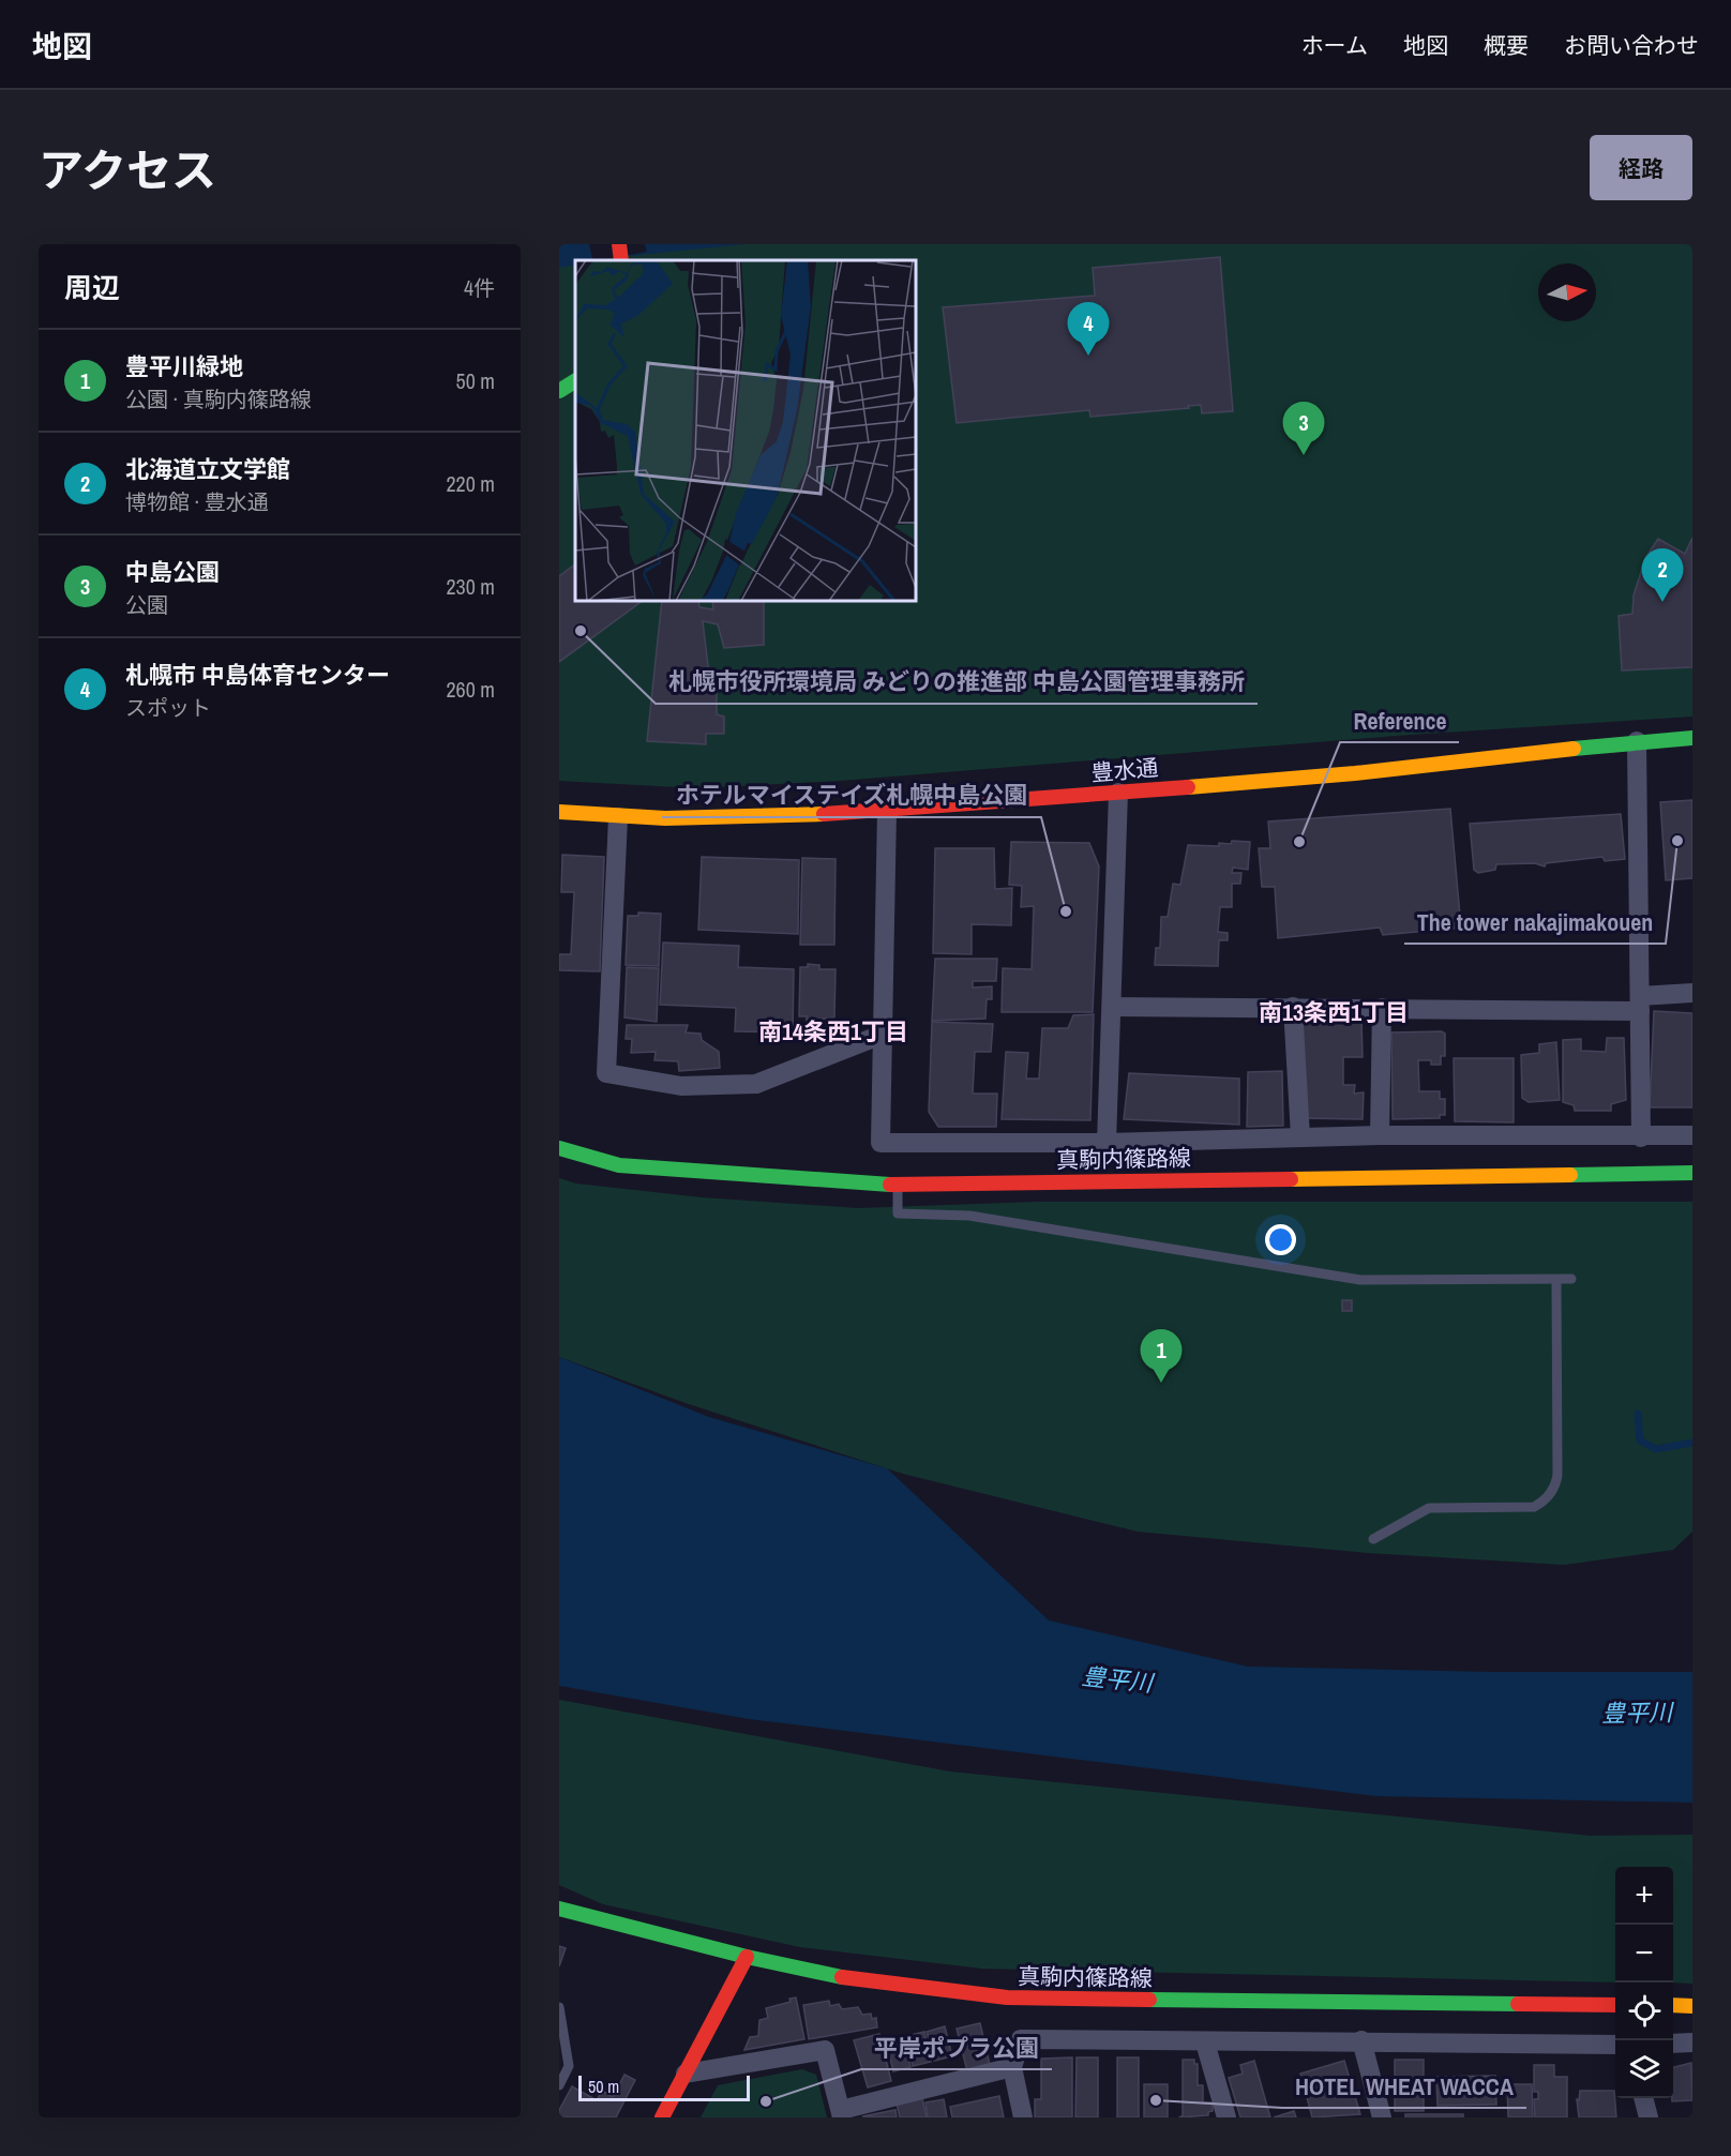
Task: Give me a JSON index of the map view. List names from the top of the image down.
{
  "streets": {
    "main road": ["豊水通", "真駒内篠路線"]
  },
  "districts": ["南13条西1丁目", "南14条西1丁目"],
  "water": ["豊平川"],
  "places": [
    "札幌市役所環境局 みどりの推進部 中島公園管理事務所",
    "The tower nakajimakouen",
    "Reference",
    "ホテルマイステイズ札幌中島公園",
    "HOTEL WHEAT WACCA",
    "平岸ポプラ公園"
  ],
  "scale_bar": "50 m",
  "north": "right",
  "page": {
    "header": "地図",
    "nav": [
      "ホーム",
      "地図",
      "概要",
      "お問い合わせ"
    ],
    "title": "アクセス",
    "buttons": "経路",
    "heading": ["周辺", "4件"],
    "pins": [
      "4",
      "3",
      "2",
      "1"
    ],
    "list": [
      {
        "mark": "1",
        "name": "豊平川緑地",
        "note": "公園 · 真駒内篠路線",
        "value": "50 m"
      },
      {
        "mark": "2",
        "name": "北海道立文学館",
        "note": "博物館 · 豊水通",
        "value": "220 m"
      },
      {
        "mark": "3",
        "name": "中島公園",
        "note": "公園",
        "value": "230 m"
      },
      {
        "mark": "4",
        "name": "札幌市 中島体育センター",
        "note": "スポット",
        "value": "260 m"
      }
    ],
    "map_buttons": ["+", "−"],
    "scale": "50 m"
  }
}
